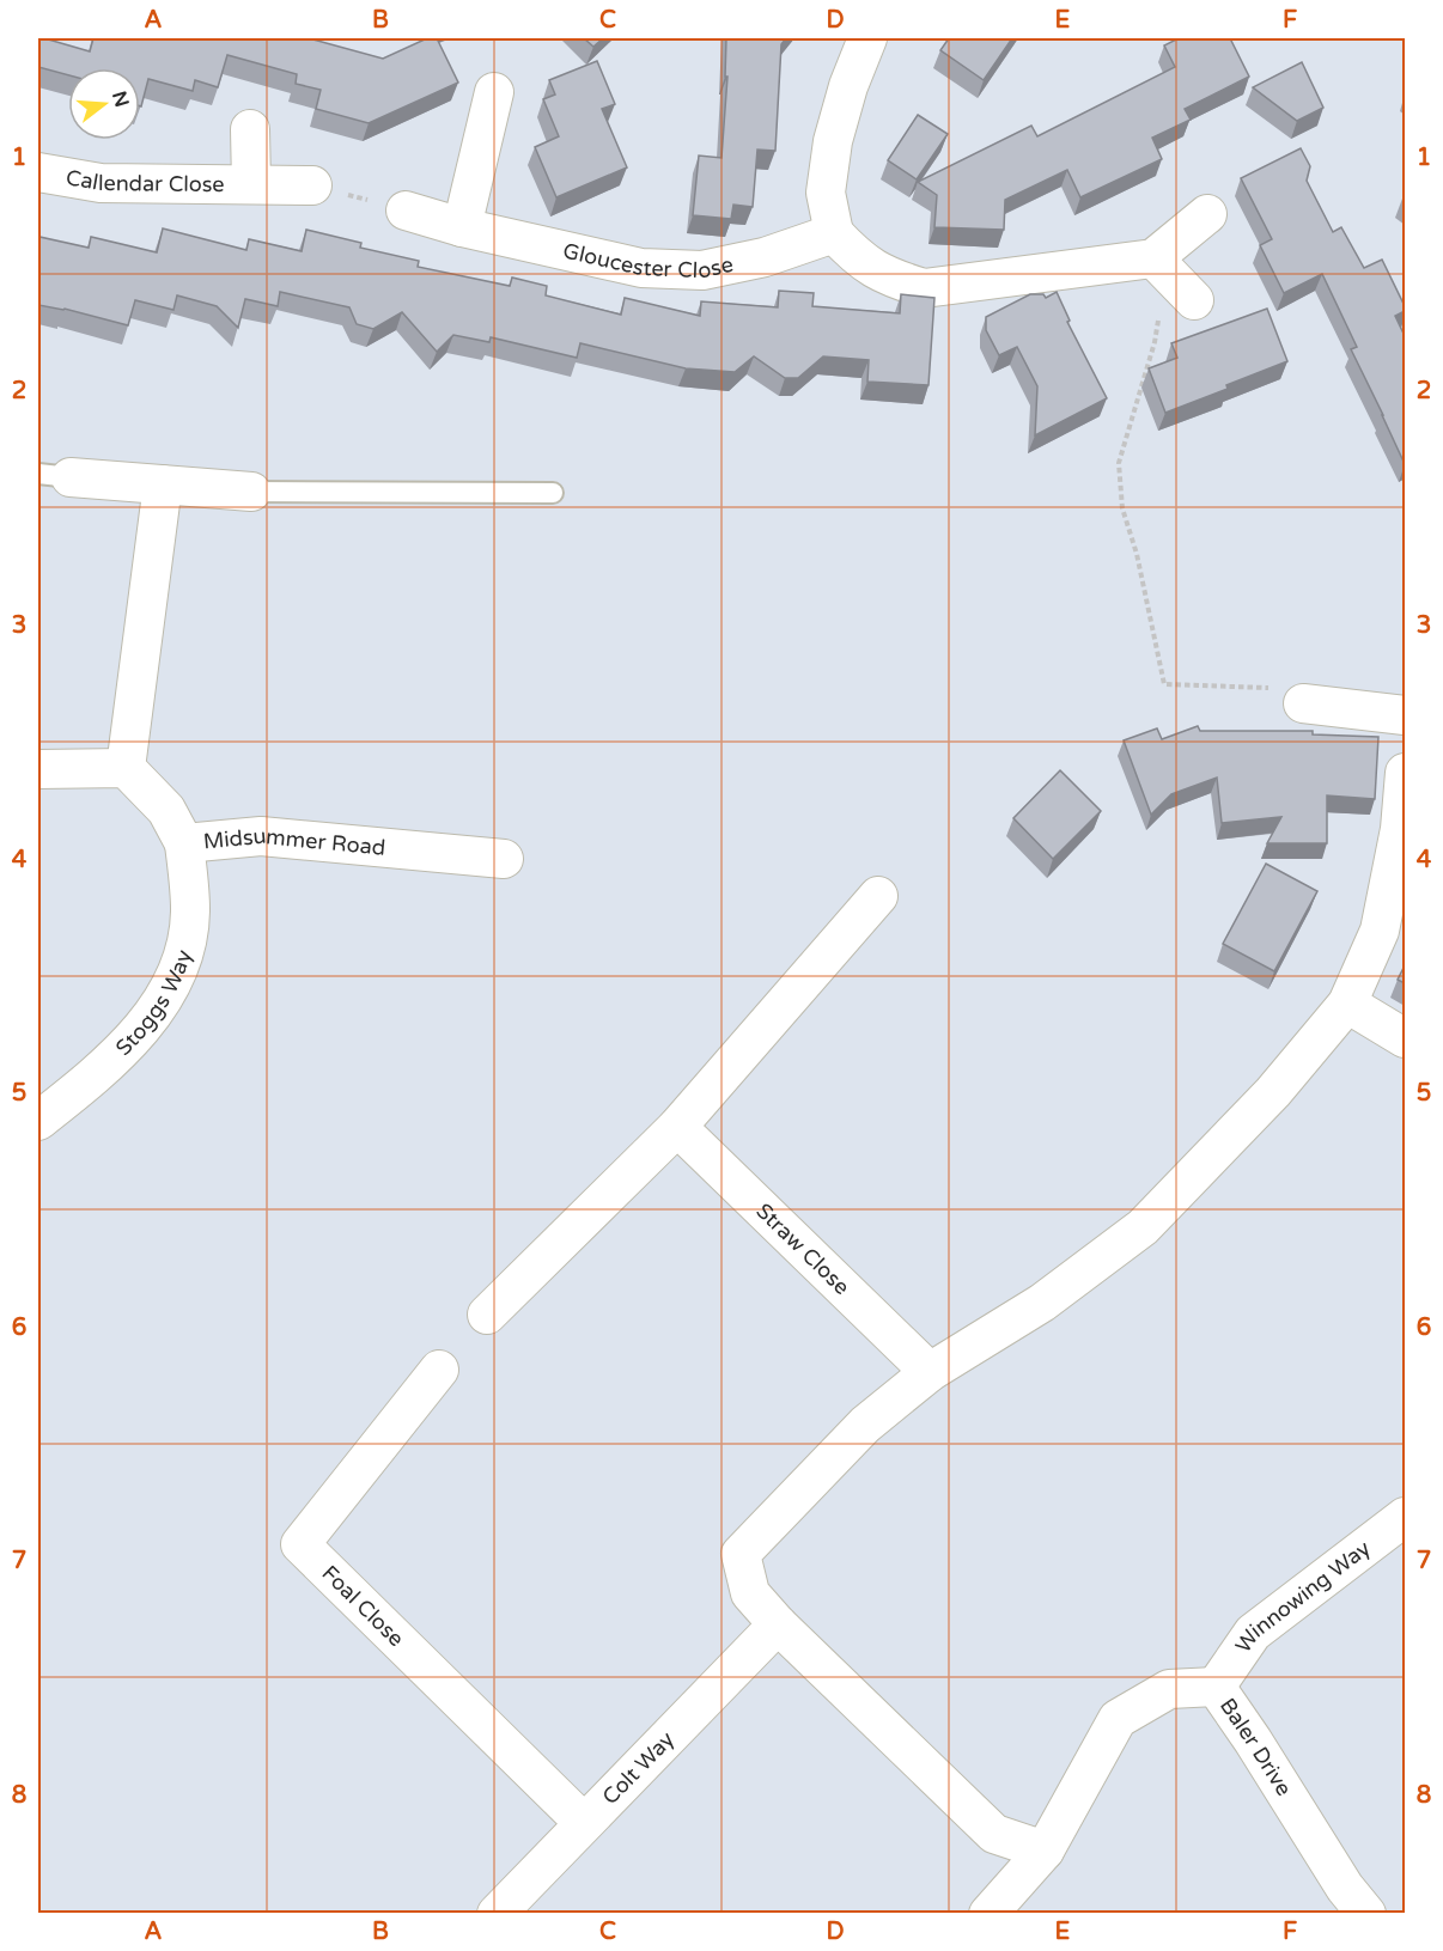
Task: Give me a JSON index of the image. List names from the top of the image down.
{
  "streets": {
    "street": [
      "Callendar Close",
      "Gloucester Close",
      "Midsummer Road",
      "Stoggs Way",
      "Straw Close",
      "Winnowing Way",
      "Foal Close",
      "Baler Drive",
      "Colt Way"
    ]
  },
  "crossings": [
    ["Midsummer Road", "Stoggs Way"],
    ["Winnowing Way", "Baler Drive"],
    ["Foal Close", "Colt Way"]
  ],
  "north": "right",
  "grid": {
    "columns": [
      "A",
      "B",
      "C",
      "D",
      "E",
      "F"
    ],
    "rows": [
      "1",
      "2",
      "3",
      "4",
      "5",
      "6",
      "7",
      "8"
    ]
  }
}
